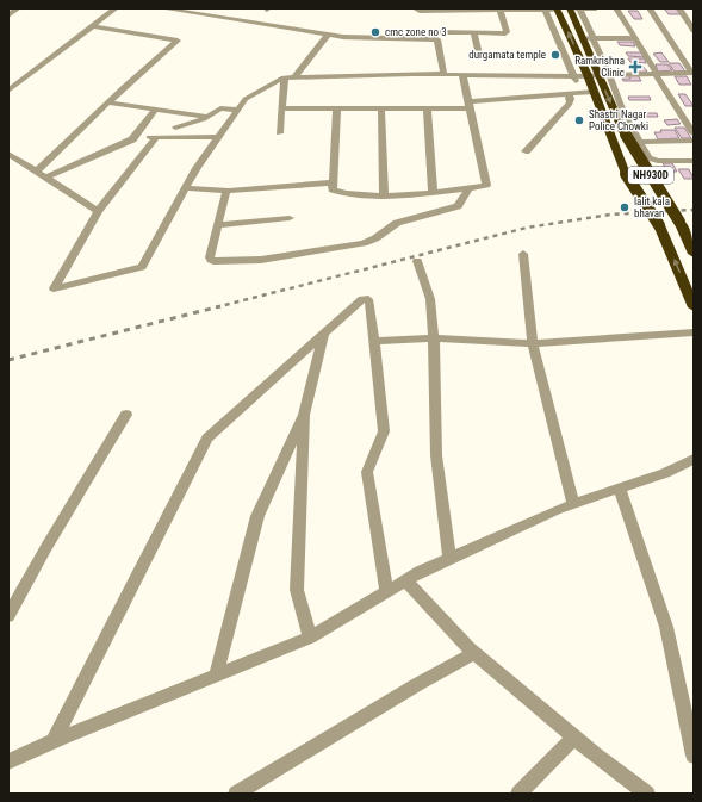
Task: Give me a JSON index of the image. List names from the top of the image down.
{
  "streets": {
    "highway": ["NH930D"]
  },
  "places": {
    "other": [
      "cmc zone no 3",
      "durgamata temple",
      "Shastri Nagar Police Chowki",
      "lalit kala bhavan"
    ],
    "health": ["Ramkrishna Clinic"]
  }
}
